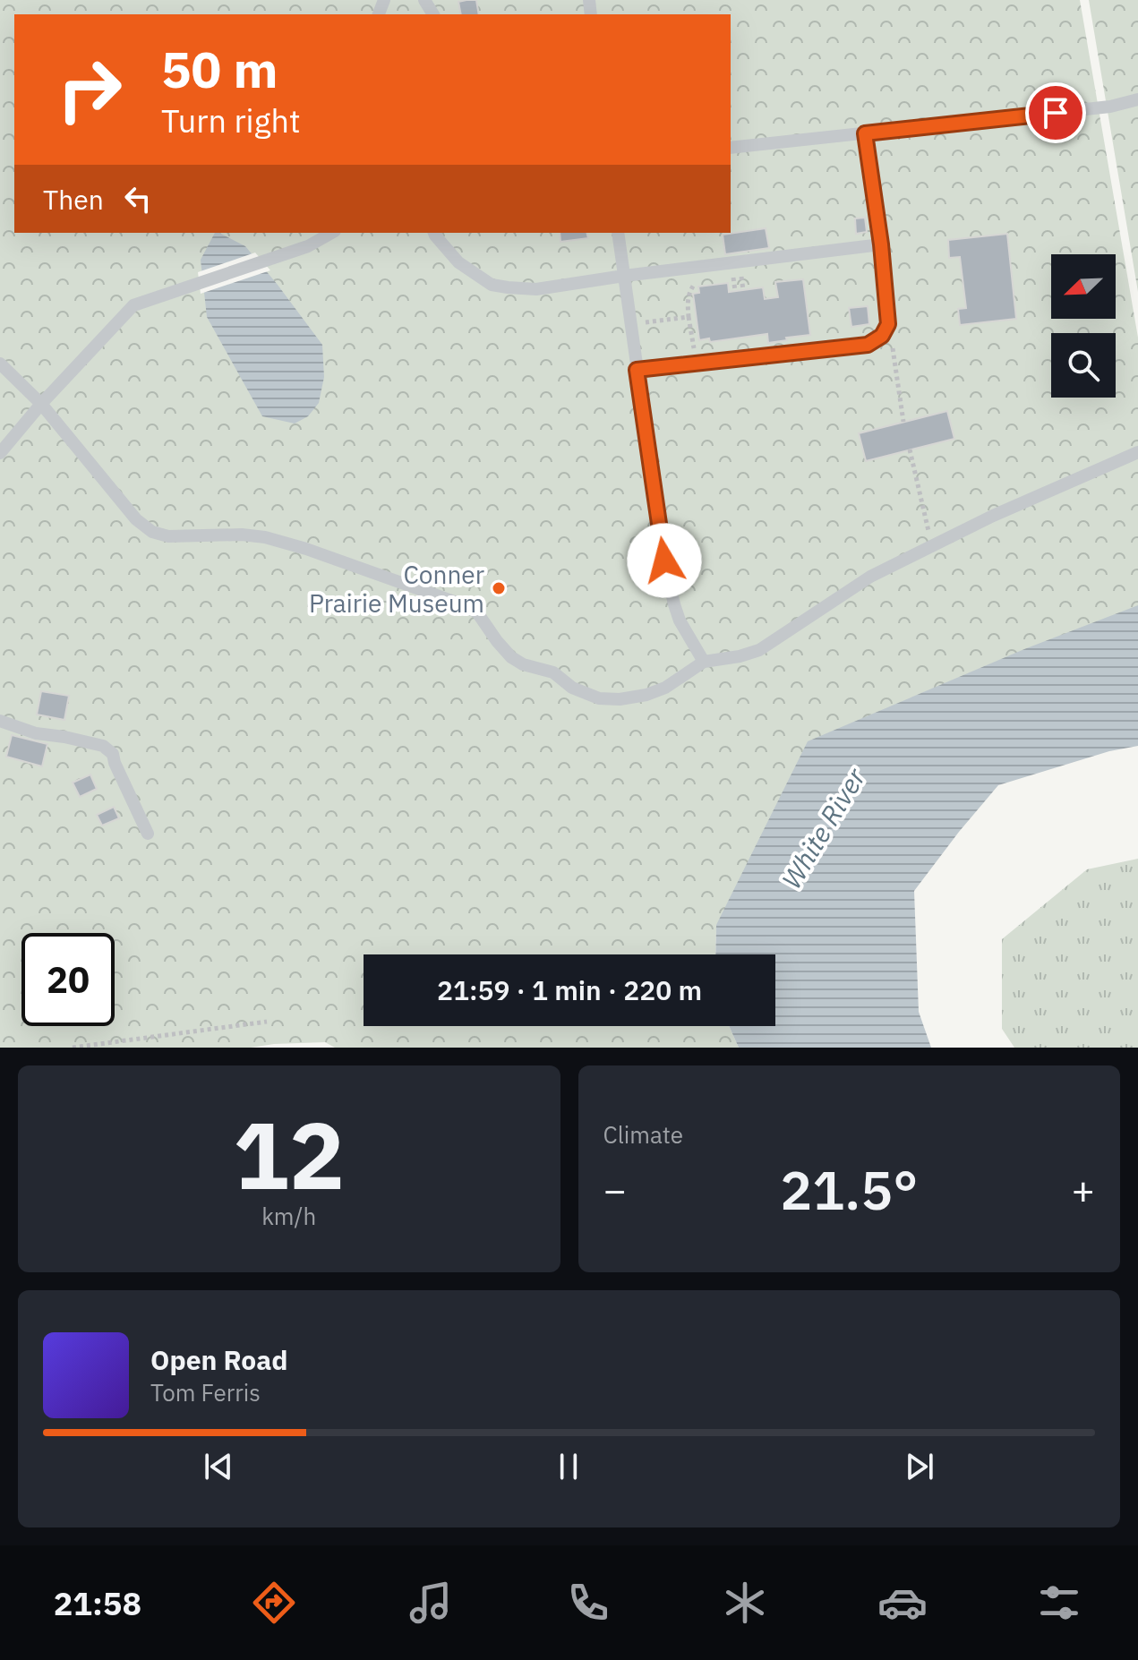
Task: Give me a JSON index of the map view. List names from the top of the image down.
{
  "water": ["White River"],
  "places": ["Conner Prairie Museum"],
  "north": "bottom left",
  "page": {
    "turn": ["50 m", "Turn right"],
    "then": "Then",
    "limit": "20",
    "trip": "21:59 · 1 min · 220 m",
    "tile": [
      ["12", "km/h"],
      "Climate"
    ],
    "heat": ["−", "21.5°", "+"],
    "song": ["Open Road", "Tom Ferris"],
    "tabs": "21:58"
  }
}
